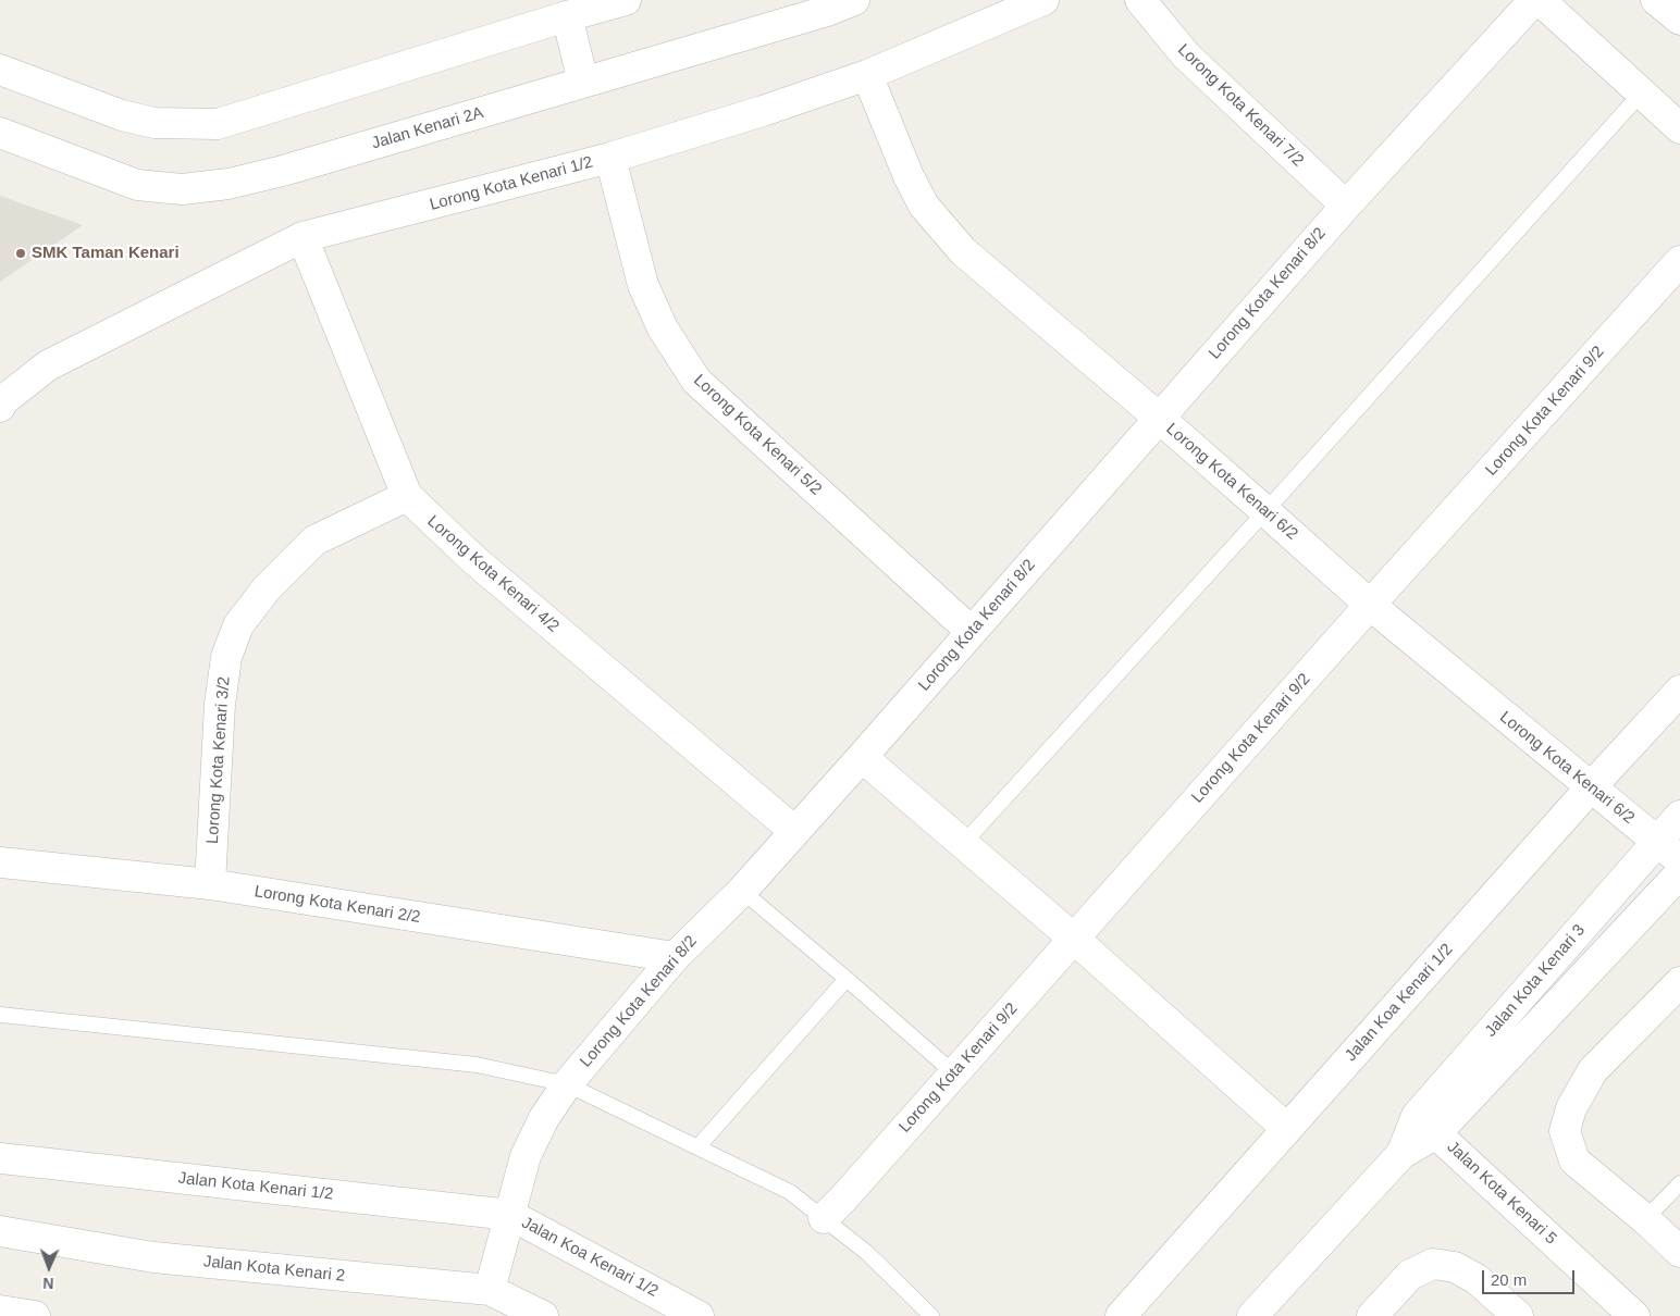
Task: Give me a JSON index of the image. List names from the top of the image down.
{
  "streets": {
    "street": [
      "Lorong Kota Kenari 7/2",
      "Jalan Kenari 2A",
      "Lorong Kota Kenari 1/2",
      "Lorong Kota Kenari 8/2",
      "Lorong Kota Kenari 9/2",
      "Lorong Kota Kenari 5/2",
      "Lorong Kota Kenari 6/2",
      "Lorong Kota Kenari 4/2",
      "Lorong Kota Kenari 3/2",
      "Lorong Kota Kenari 2/2",
      "Jalan Kota Kenari 3",
      "Jalan Koa Kenari 1/2",
      "Jalan Kota Kenari 1/2",
      "Jalan Kota Kenari 5",
      "Jalan Kota Kenari 2"
    ]
  },
  "crossings": [
    ["Lorong Kota Kenari 7/2", "Lorong Kota Kenari 8/2"],
    ["Lorong Kota Kenari 1/2", "Lorong Kota Kenari 5/2"],
    ["Lorong Kota Kenari 1/2", "Lorong Kota Kenari 6/2"],
    ["Lorong Kota Kenari 1/2", "Lorong Kota Kenari 4/2"],
    ["Lorong Kota Kenari 8/2", "Lorong Kota Kenari 5/2"],
    ["Lorong Kota Kenari 8/2", "Lorong Kota Kenari 6/2"],
    ["Lorong Kota Kenari 8/2", "Lorong Kota Kenari 4/2"],
    ["Lorong Kota Kenari 8/2", "Lorong Kota Kenari 2/2"],
    ["Lorong Kota Kenari 8/2", "Jalan Koa Kenari 1/2"],
    ["Lorong Kota Kenari 8/2", "Jalan Kota Kenari 1/2"],
    ["Lorong Kota Kenari 8/2", "Jalan Kota Kenari 2"],
    ["Lorong Kota Kenari 9/2", "Lorong Kota Kenari 6/2"],
    ["Lorong Kota Kenari 6/2", "Jalan Kota Kenari 3"],
    ["Lorong Kota Kenari 6/2", "Jalan Koa Kenari 1/2"],
    ["Lorong Kota Kenari 4/2", "Lorong Kota Kenari 3/2"],
    ["Lorong Kota Kenari 3/2", "Lorong Kota Kenari 2/2"],
    ["Jalan Kota Kenari 3", "Jalan Kota Kenari 5"],
    ["Jalan Koa Kenari 1/2", "Jalan Kota Kenari 1/2"]
  ],
  "places": ["SMK Taman Kenari"],
  "scale_bar": "20 m",
  "north": "bottom"
}
